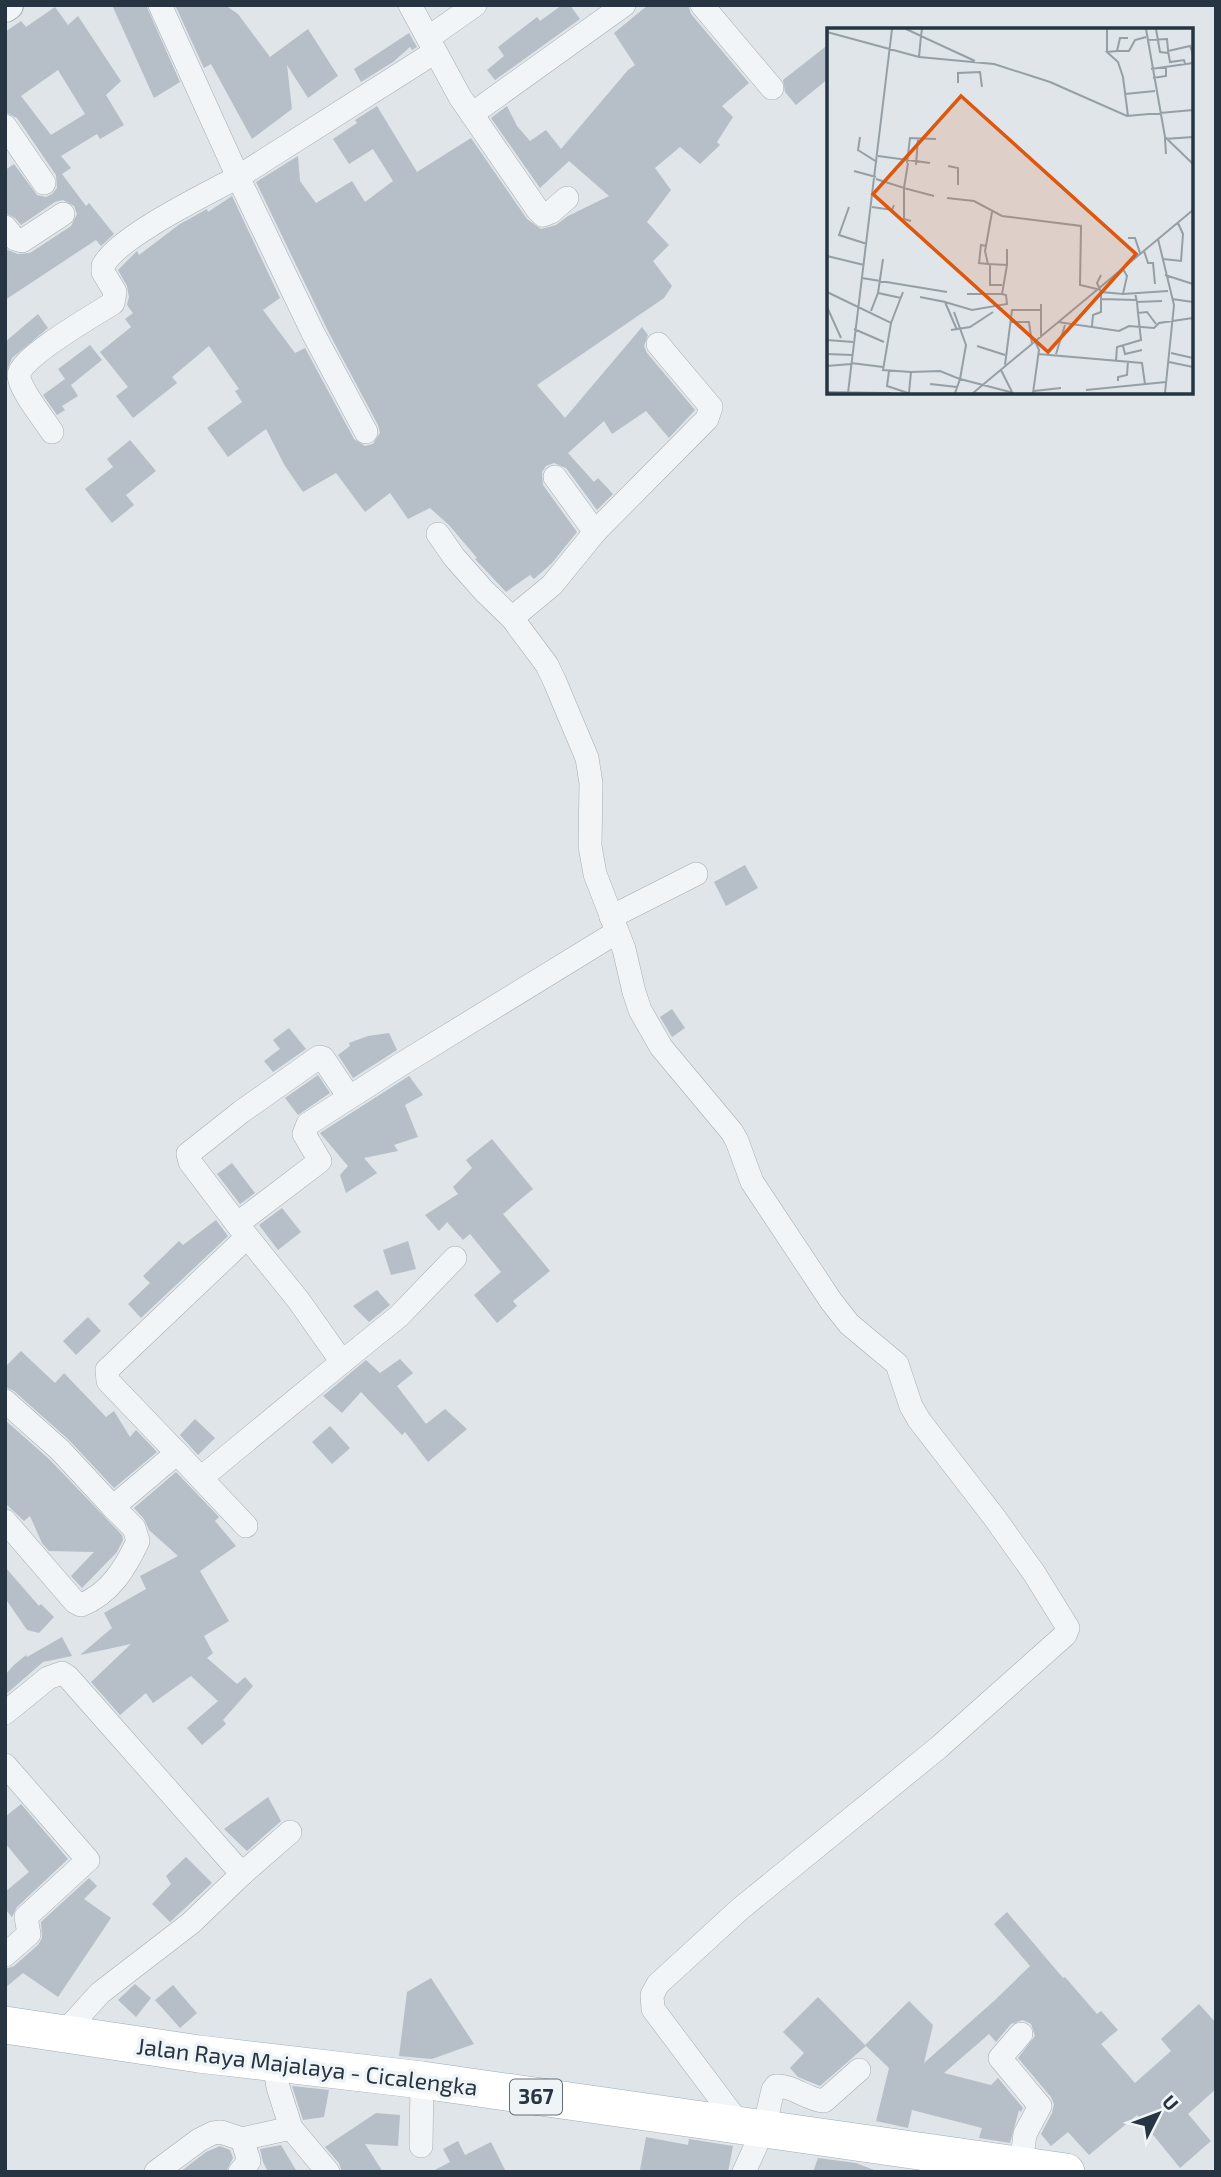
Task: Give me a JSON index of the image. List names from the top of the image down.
{
  "streets": {
    "main road": ["Jalan Raya Majalaya - Cicalengka", "367"]
  },
  "north": "top right"
}
